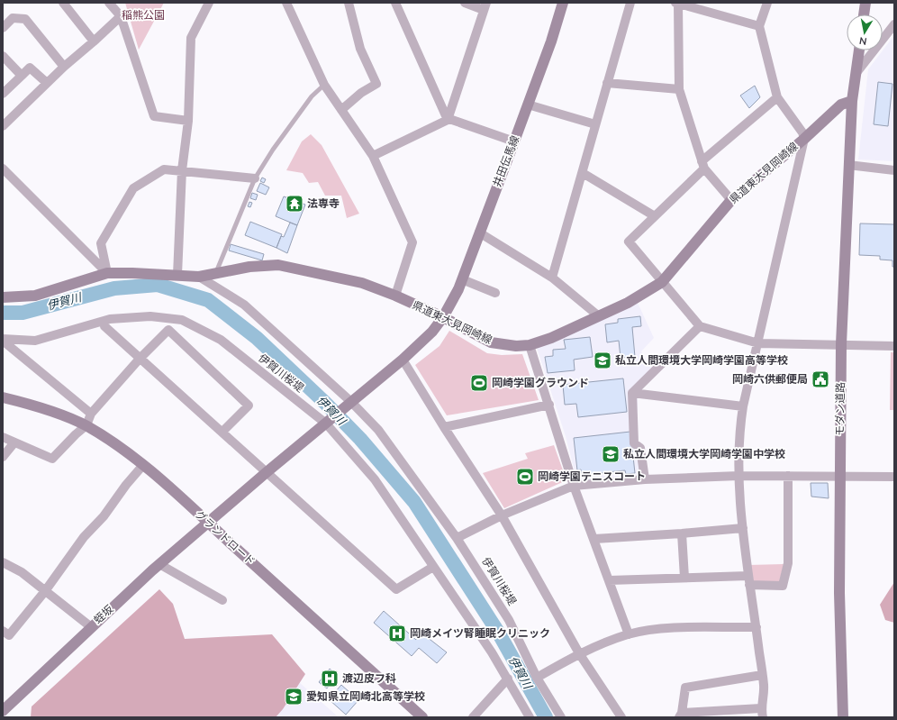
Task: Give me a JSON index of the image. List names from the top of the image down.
{
  "streets": {
    "street": [
      "井田伝馬線",
      "県道東大見岡崎線",
      "伊賀川桜堤",
      "モダン道路",
      "グランドロード",
      "蛭坂"
    ]
  },
  "crossings": [
    ["井田伝馬線", "県道東大見岡崎線"],
    ["井田伝馬線", "伊賀川桜堤"],
    ["井田伝馬線", "蛭坂"],
    ["県道東大見岡崎線", "伊賀川桜堤"],
    ["県道東大見岡崎線", "モダン道路"],
    ["伊賀川桜堤", "蛭坂"],
    ["グランドロード", "蛭坂"]
  ],
  "water": ["伊賀川"],
  "parks": ["稲熊公園"],
  "places": {
    "temple": ["法専寺"],
    "school or university": ["私立人間環境大学岡崎学園高等学校", "私立人間環境大学岡崎学園中学校", "愛知県立岡崎北高等学校"],
    "public building": ["岡崎六供郵便局"],
    "sports": ["岡崎学園グラウンド", "岡崎学園テニスコート"],
    "hospital": ["岡崎メイツ腎睡眠クリニック", "渡辺皮フ科"]
  },
  "north": "bottom"
}
